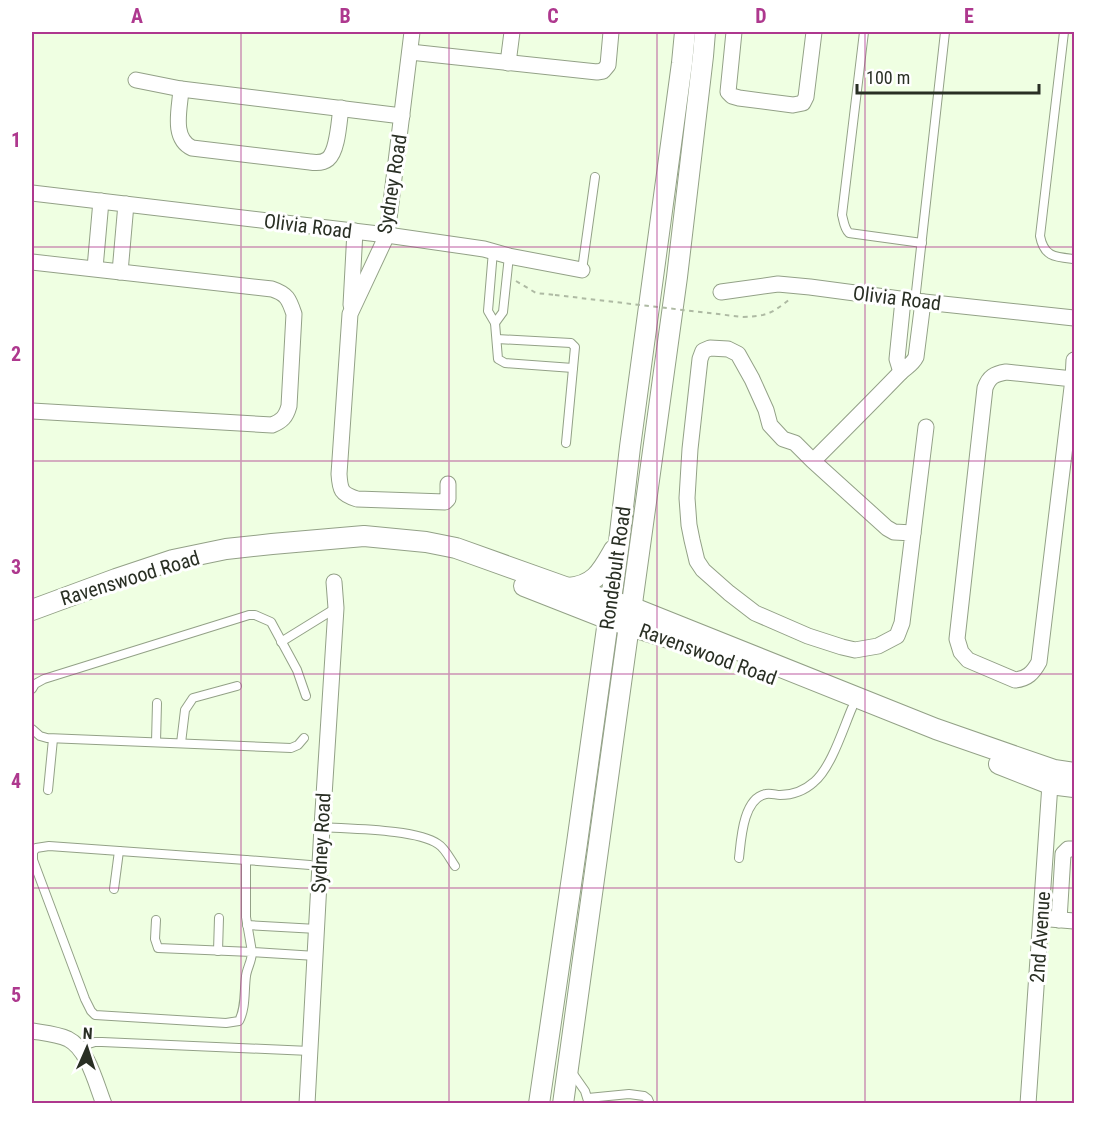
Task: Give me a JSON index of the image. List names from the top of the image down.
{
  "streets": {
    "main road": ["Rondebult Road", "Ravenswood Road"],
    "street": ["Sydney Road", "Olivia Road", "2nd Avenue"]
  },
  "crossings": [
    ["Sydney Road", "Olivia Road"],
    ["Rondebult Road", "Ravenswood Road"],
    ["Ravenswood Road", "2nd Avenue"]
  ],
  "scale_bar": "100 m",
  "north": "top",
  "grid": {
    "columns": [
      "A",
      "B",
      "C",
      "D",
      "E"
    ],
    "rows": [
      "1",
      "2",
      "3",
      "4",
      "5"
    ]
  }
}
